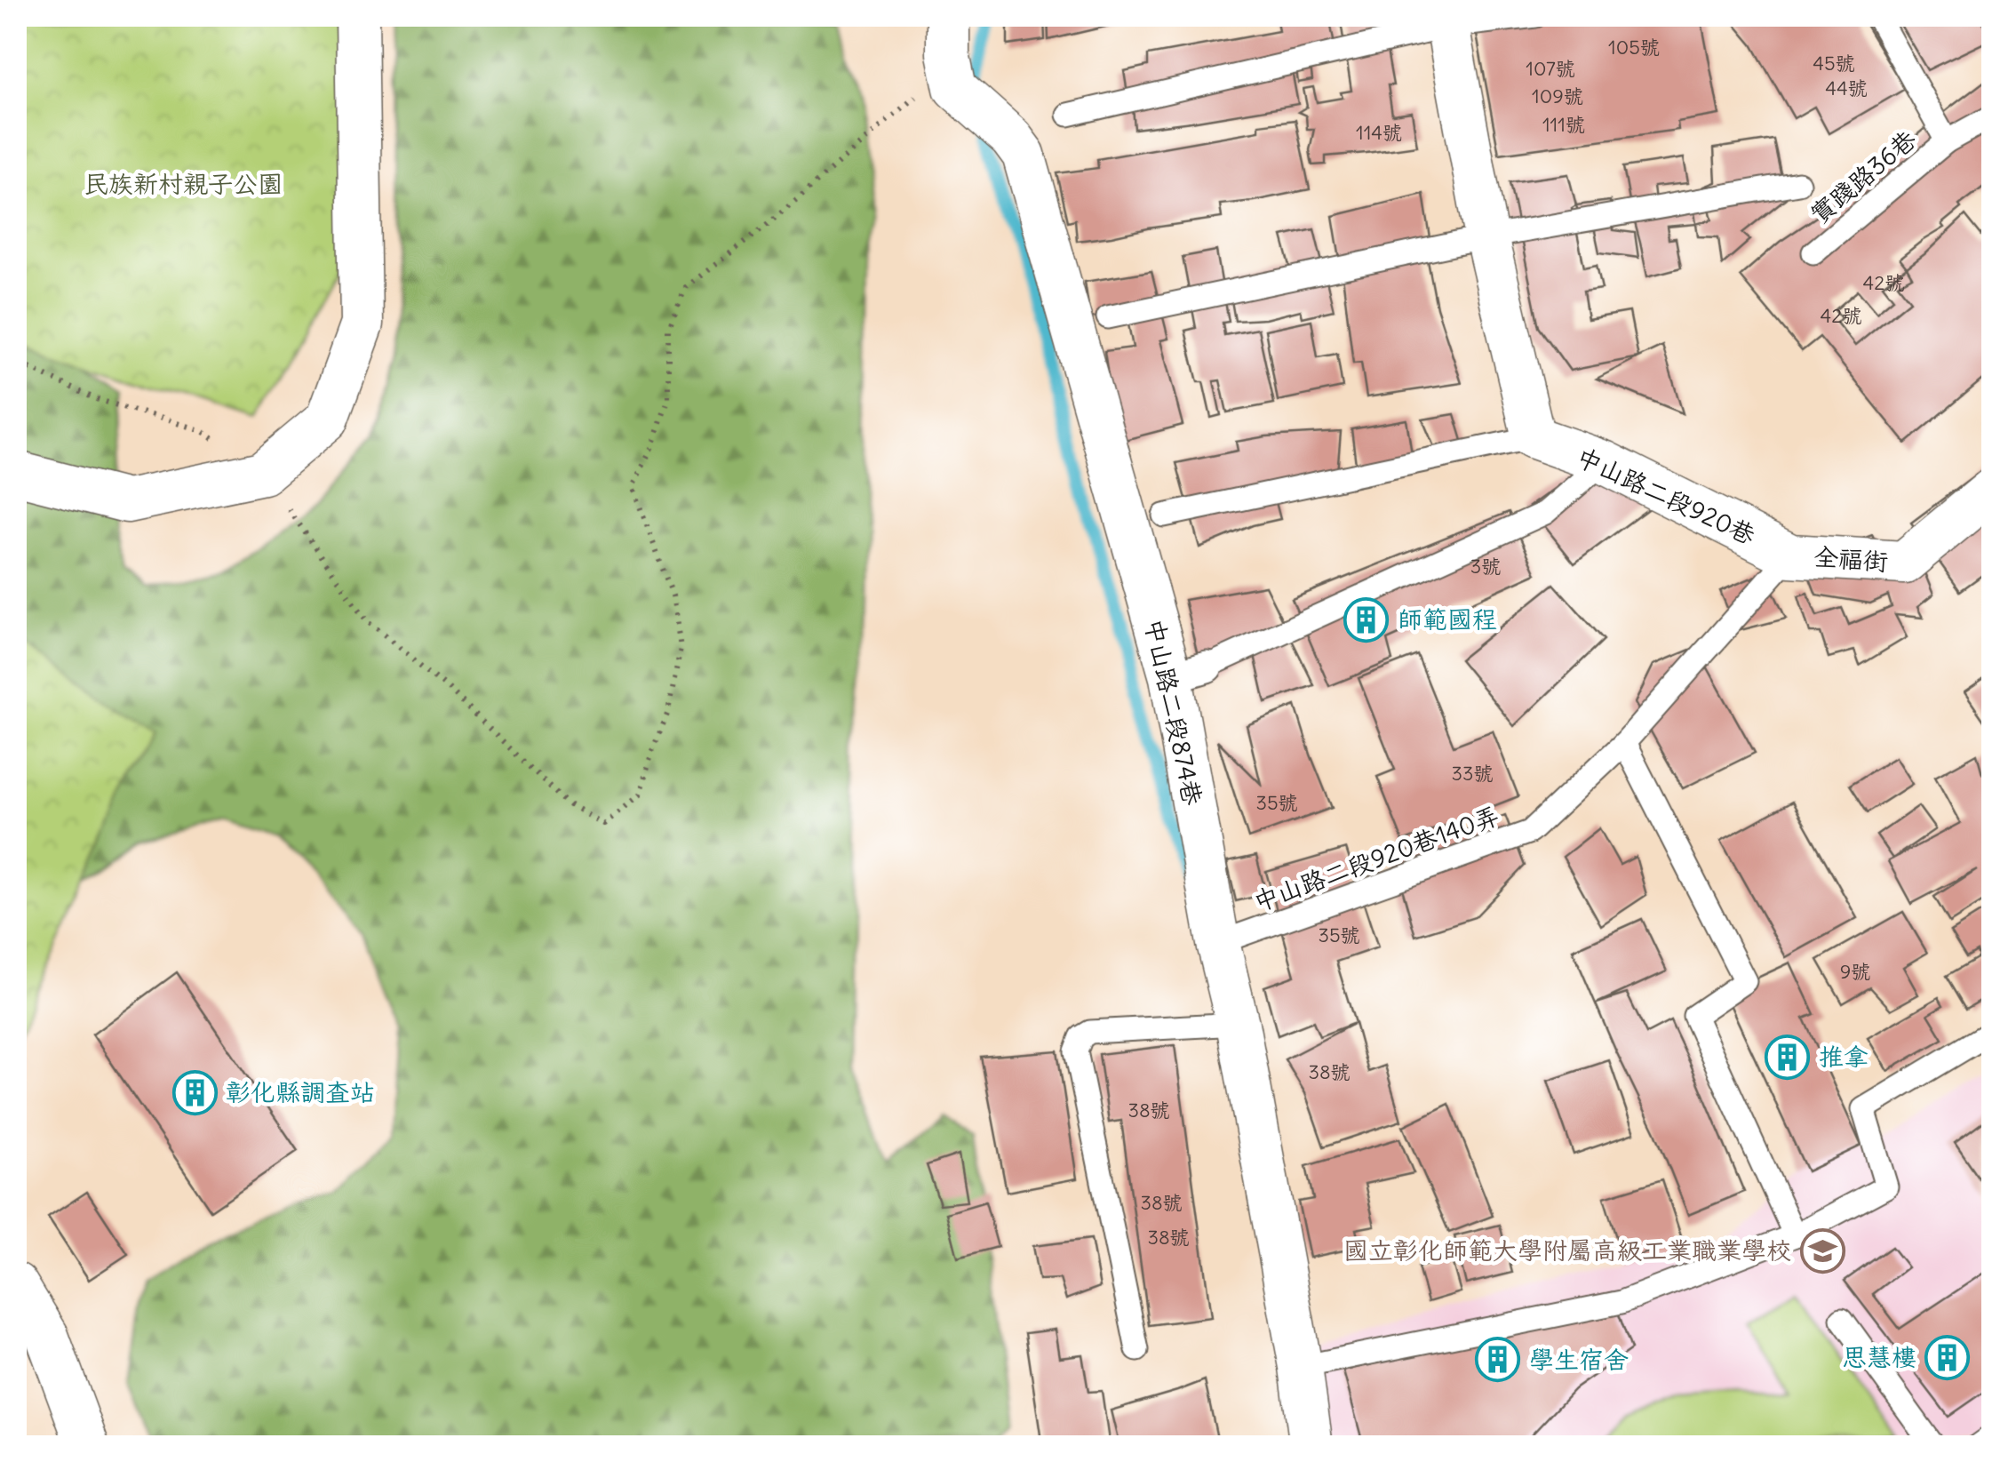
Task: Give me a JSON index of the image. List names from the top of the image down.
{
  "streets": {
    "street": ["中山路二段920巷", "全福街", "中山路二段874巷"],
    "lane": ["實踐路36巷", "中山路二段920巷140弄"]
  },
  "crossings": [
    ["中山路二段920巷", "全福街"],
    ["中山路二段920巷", "中山路二段920巷140弄"],
    ["全福街", "中山路二段920巷140弄"],
    ["中山路二段874巷", "中山路二段920巷140弄"]
  ],
  "parks": ["民族新村親子公園"],
  "places": {
    "building": [
      "師範國程",
      "推拿",
      "彰化縣調查站",
      "思慧樓",
      "學生宿舍"
    ],
    "school or university": ["國立彰化師範大學附屬高級工業職業學校"]
  },
  "house_numbers": [
    "105號",
    "45號",
    "107號",
    "44號",
    "109號",
    "111號",
    "114號",
    "42號",
    "42號",
    "3號",
    "33號",
    "35號",
    "35號",
    "9號",
    "38號",
    "38號",
    "38號",
    "38號"
  ]
}
